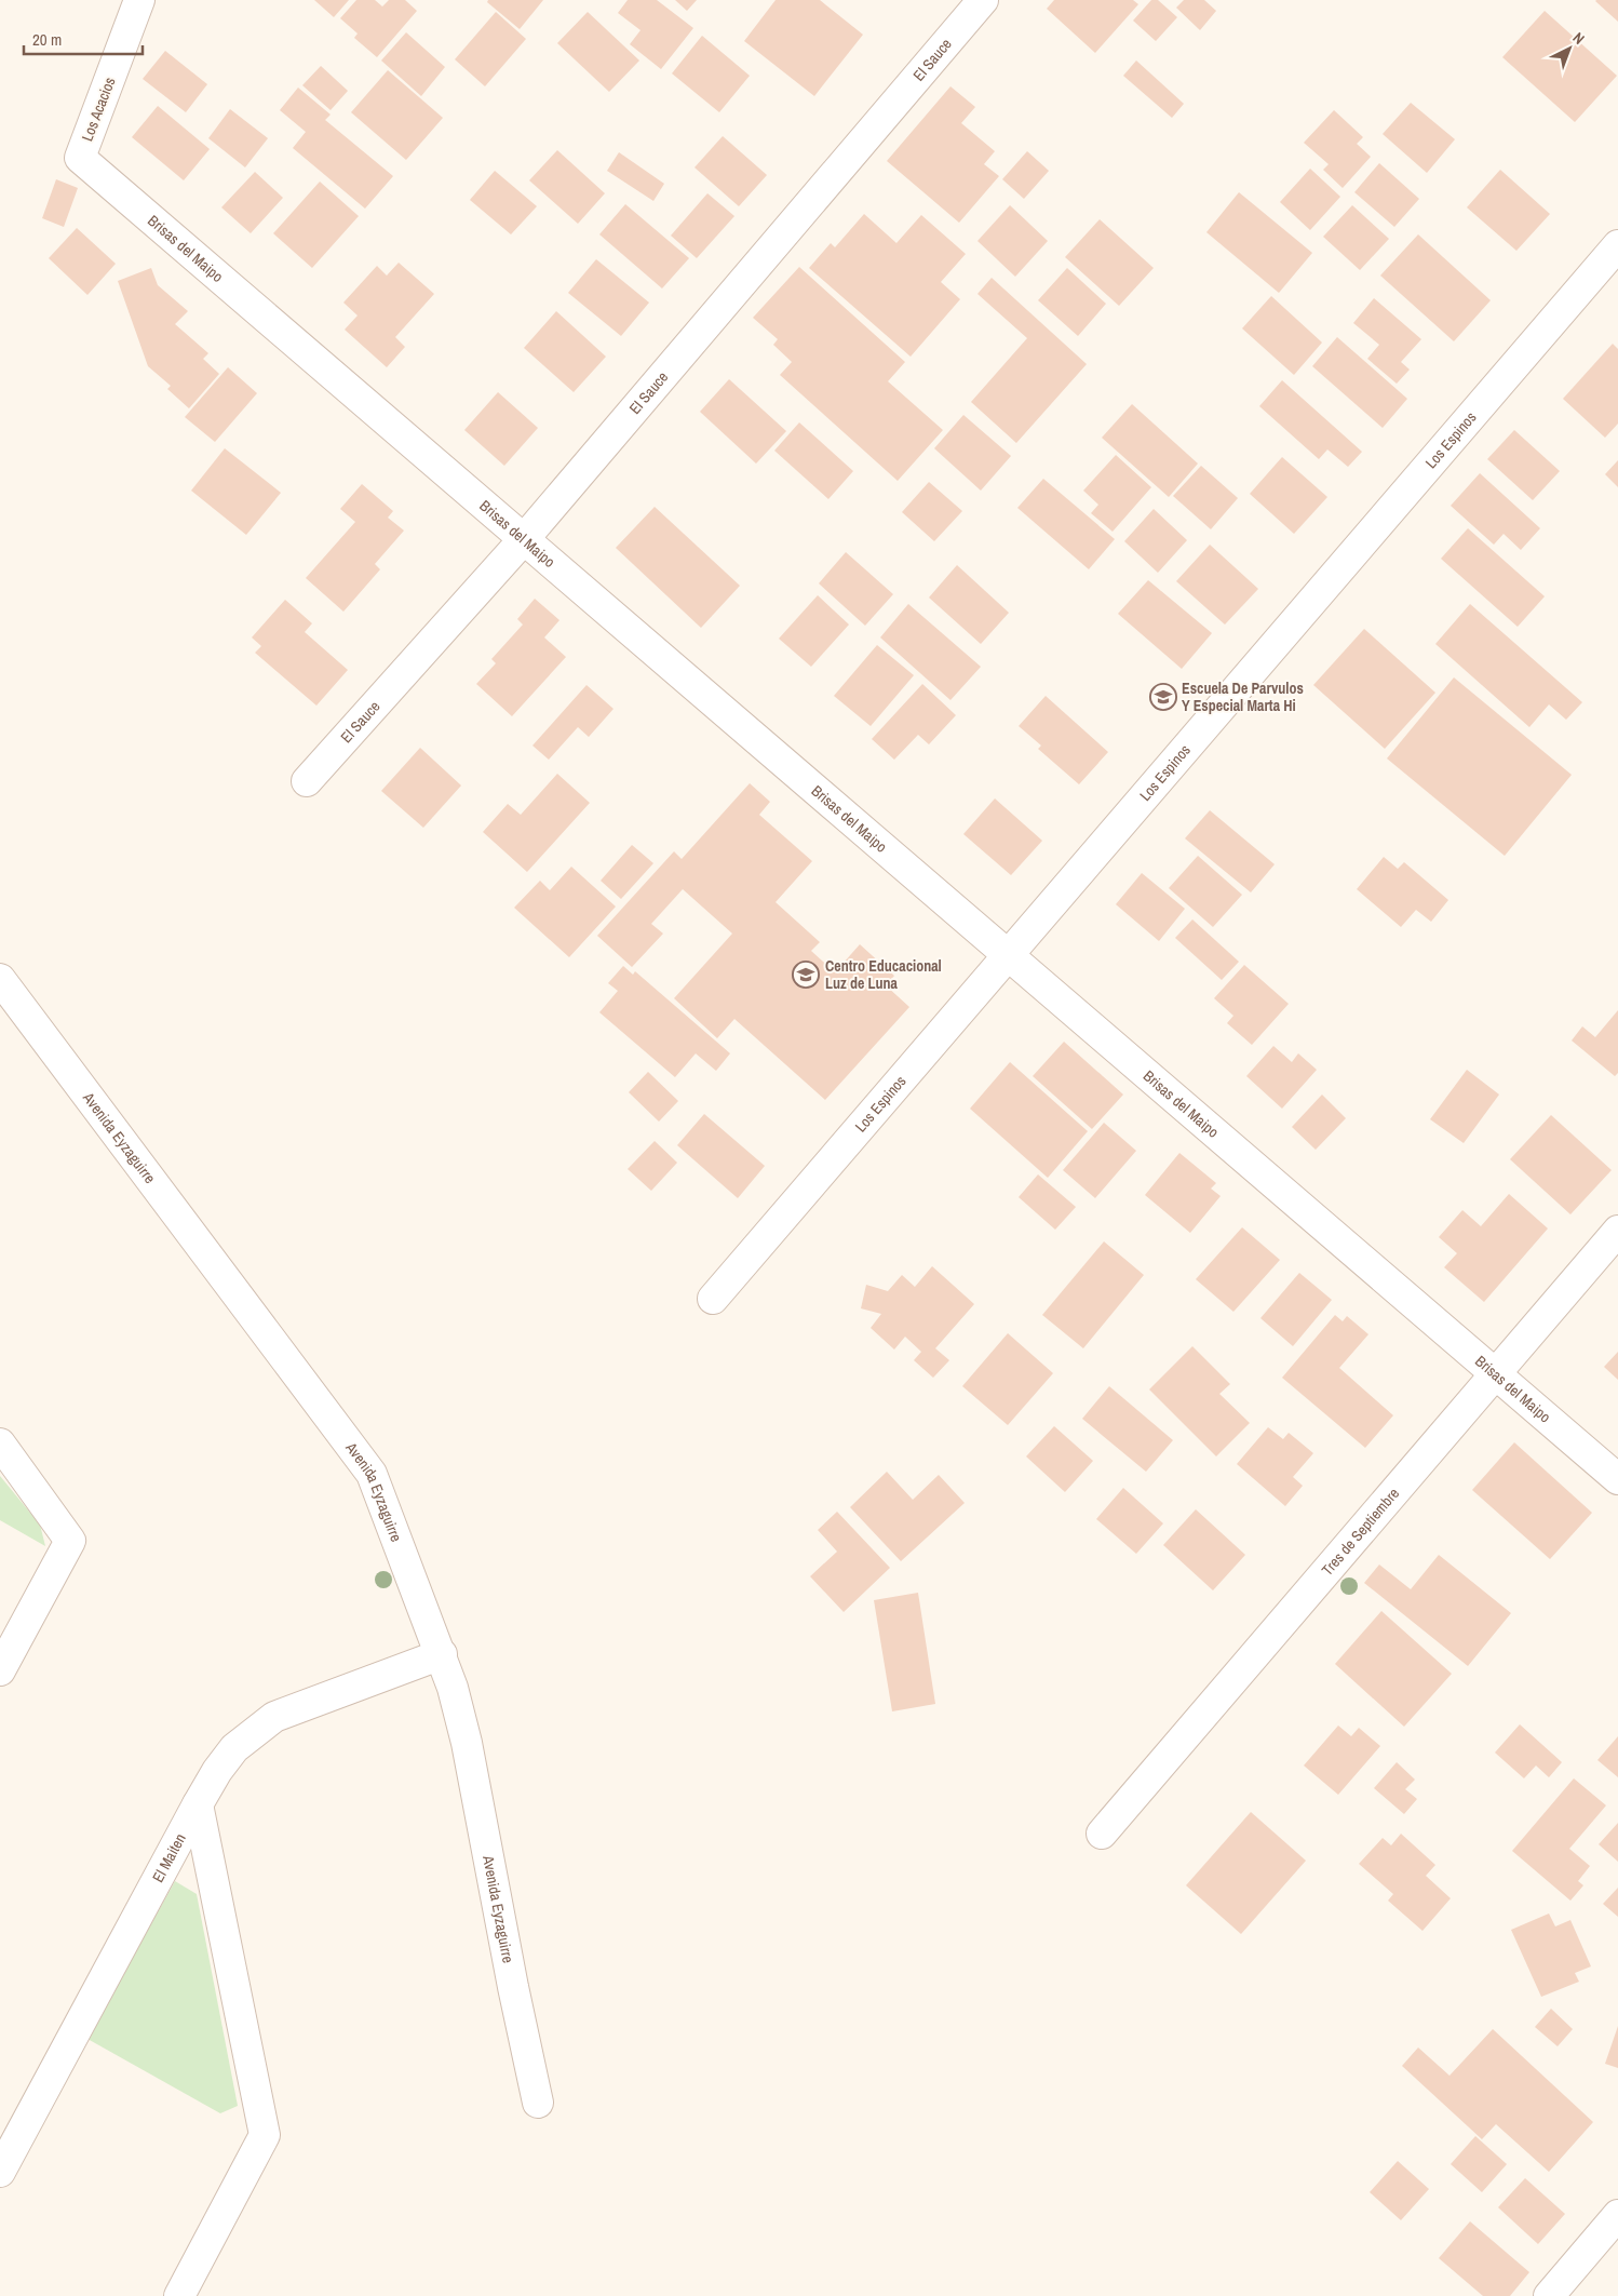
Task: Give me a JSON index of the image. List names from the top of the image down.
{
  "streets": {
    "street": [
      "El Sauce",
      "Los Acacios",
      "Brisas del Maipo",
      "Los Espinos",
      "Avenida Eyzaguirre",
      "Tres de Septiembre",
      "El Maiten"
    ]
  },
  "crossings": [
    ["El Sauce", "Brisas del Maipo"],
    ["Los Acacios", "Brisas del Maipo"],
    ["Brisas del Maipo", "Los Espinos"],
    ["Brisas del Maipo", "Tres de Septiembre"],
    ["Avenida Eyzaguirre", "El Maiten"]
  ],
  "places": {
    "school or university": ["Escuela De Parvulos Y Especial Marta Hi", "Centro Educacional Luz de Luna"]
  },
  "scale_bar": "20 m",
  "north": "top right"
}
